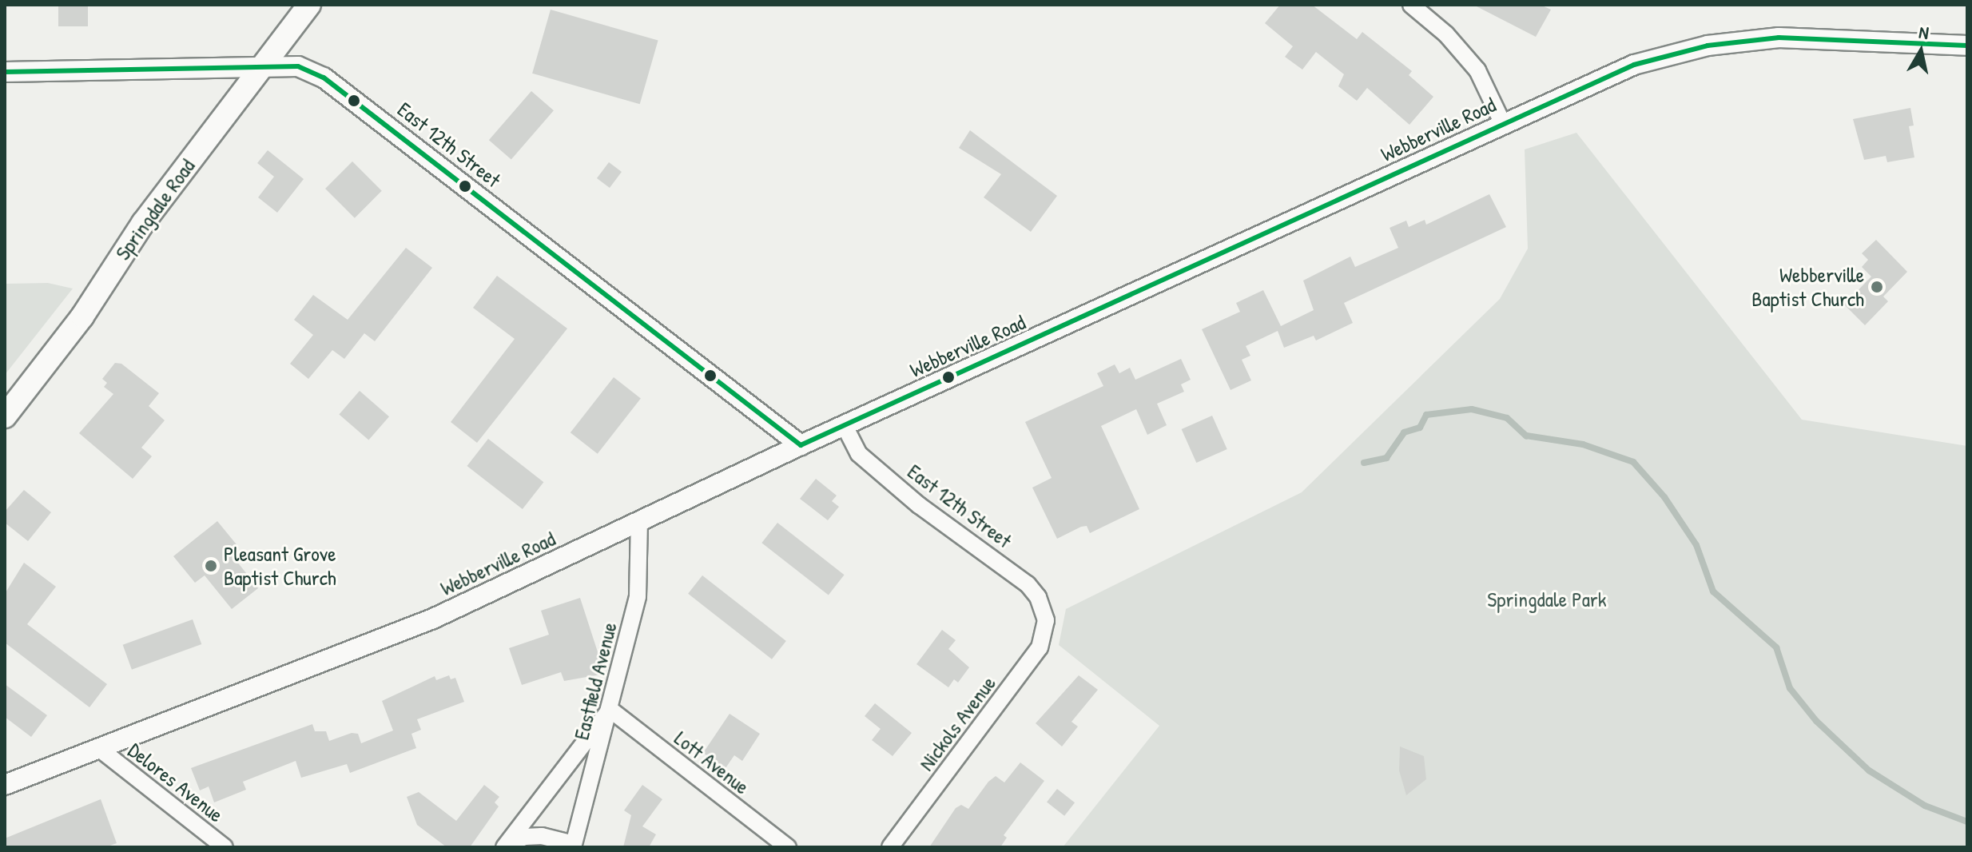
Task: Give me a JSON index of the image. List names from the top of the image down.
{
  "streets": {
    "main road": ["Springdale Road"],
    "street": [
      "Webberville Road",
      "East 12th Street",
      "Eastfield Avenue",
      "Nickols Avenue",
      "Lott Avenue",
      "Delores Avenue"
    ]
  },
  "crossings": [
    ["Webberville Road", "East 12th Street"],
    ["Webberville Road", "Eastfield Avenue"],
    ["Webberville Road", "Delores Avenue"],
    ["East 12th Street", "Springdale Road"],
    ["East 12th Street", "Nickols Avenue"],
    ["Eastfield Avenue", "Lott Avenue"]
  ],
  "parks": ["Springdale Park"],
  "places": ["Webberville Baptist Church", "Pleasant Grove Baptist Church"],
  "north": "top"
}
